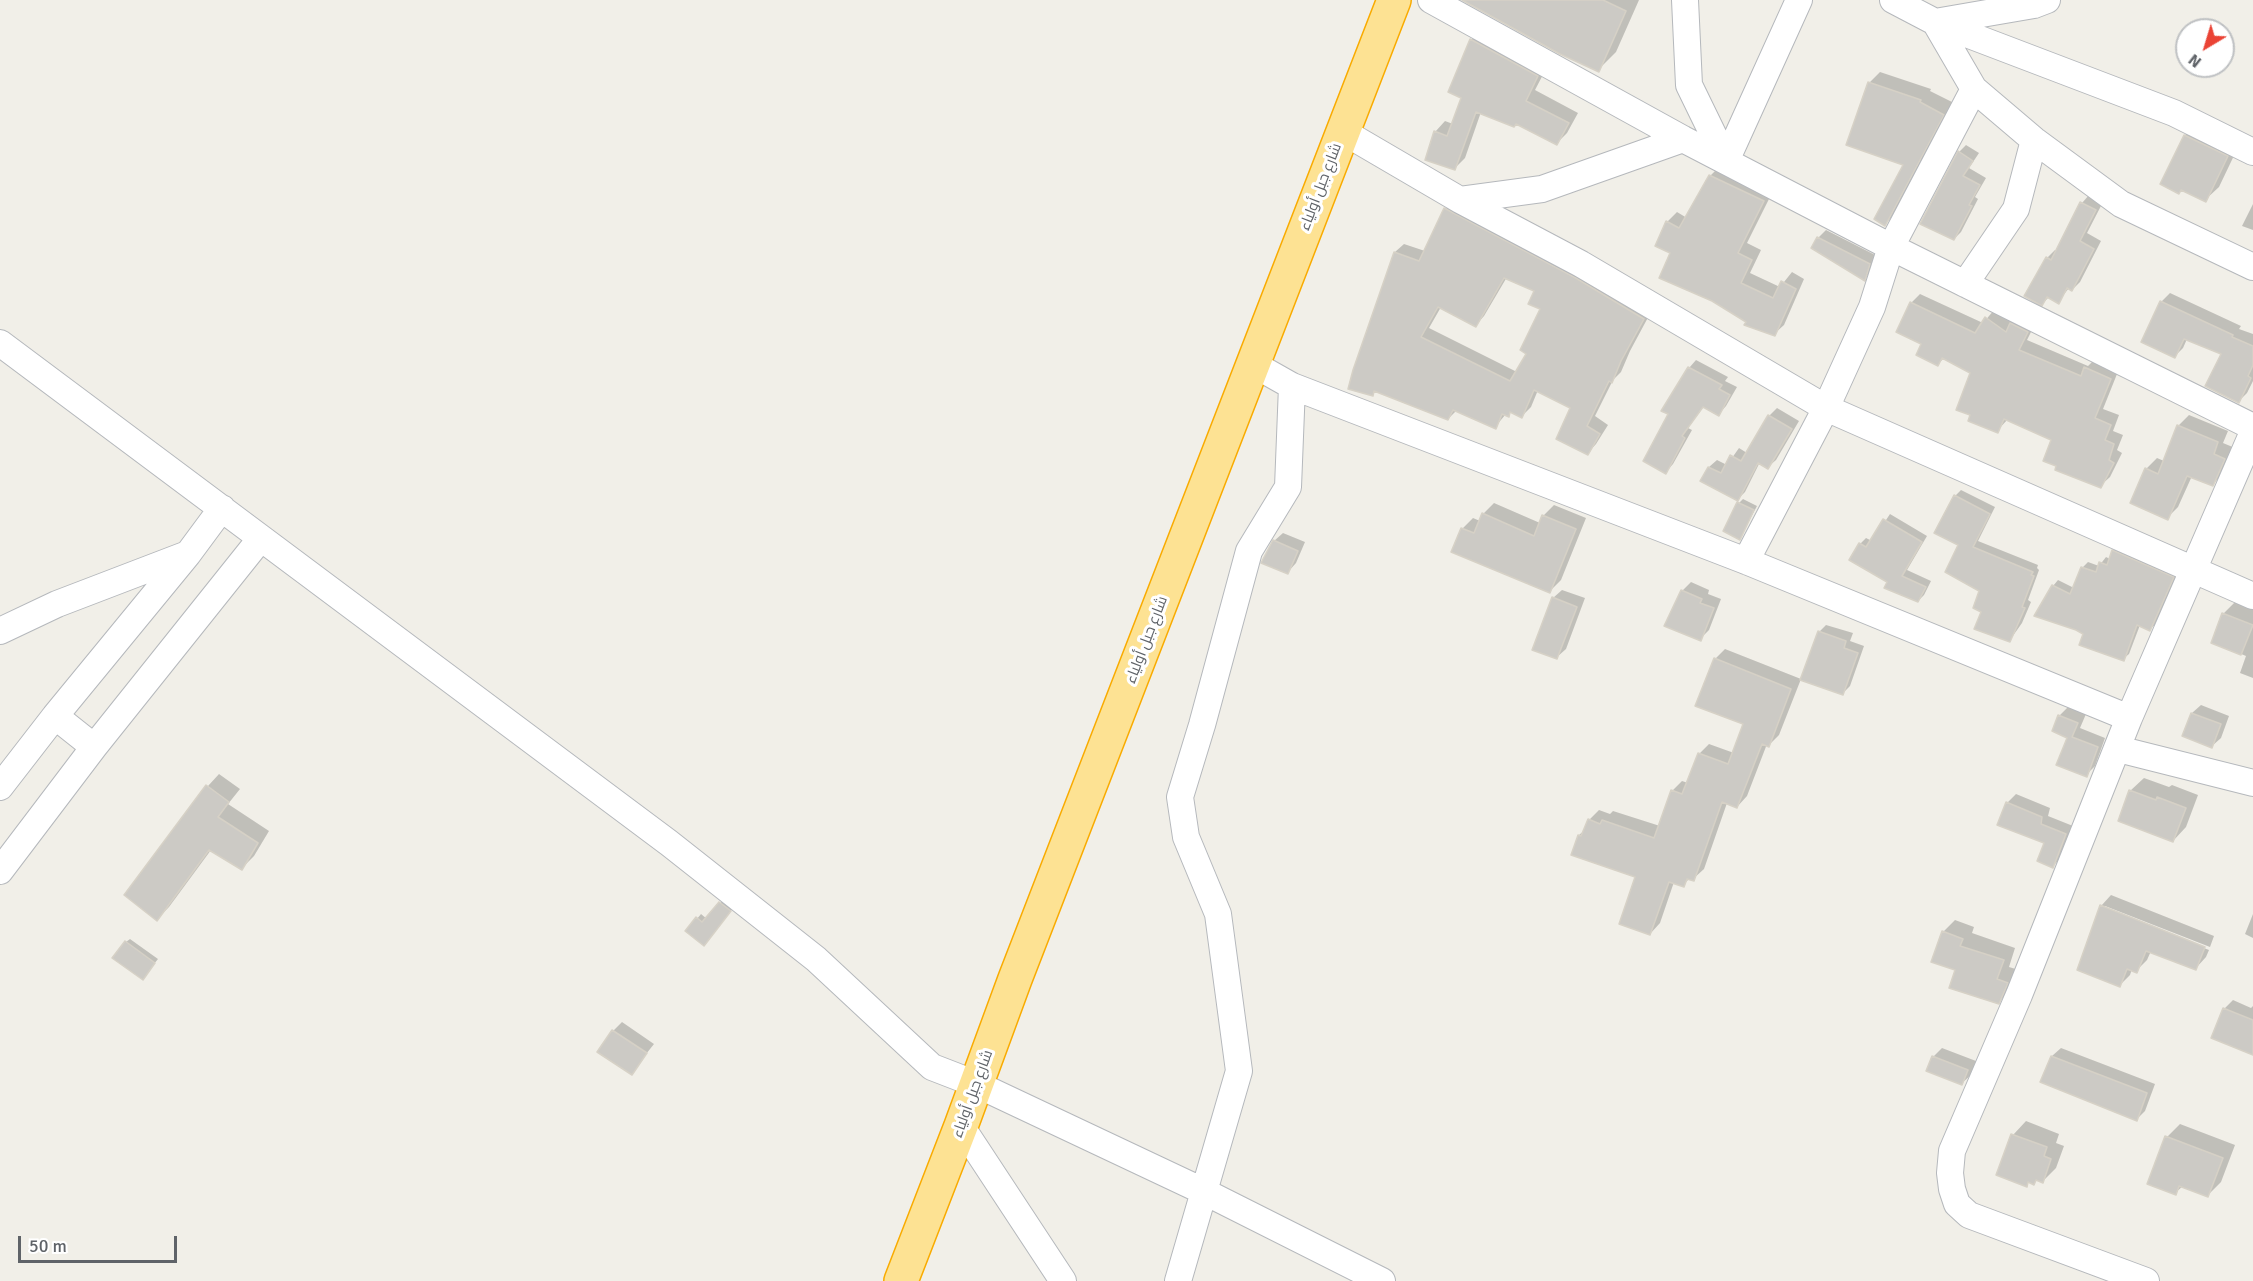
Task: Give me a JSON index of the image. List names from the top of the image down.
{
  "streets": {
    "highway": ["شارع جبل أولياء"]
  },
  "scale_bar": "50 m",
  "north": "bottom left"
}
